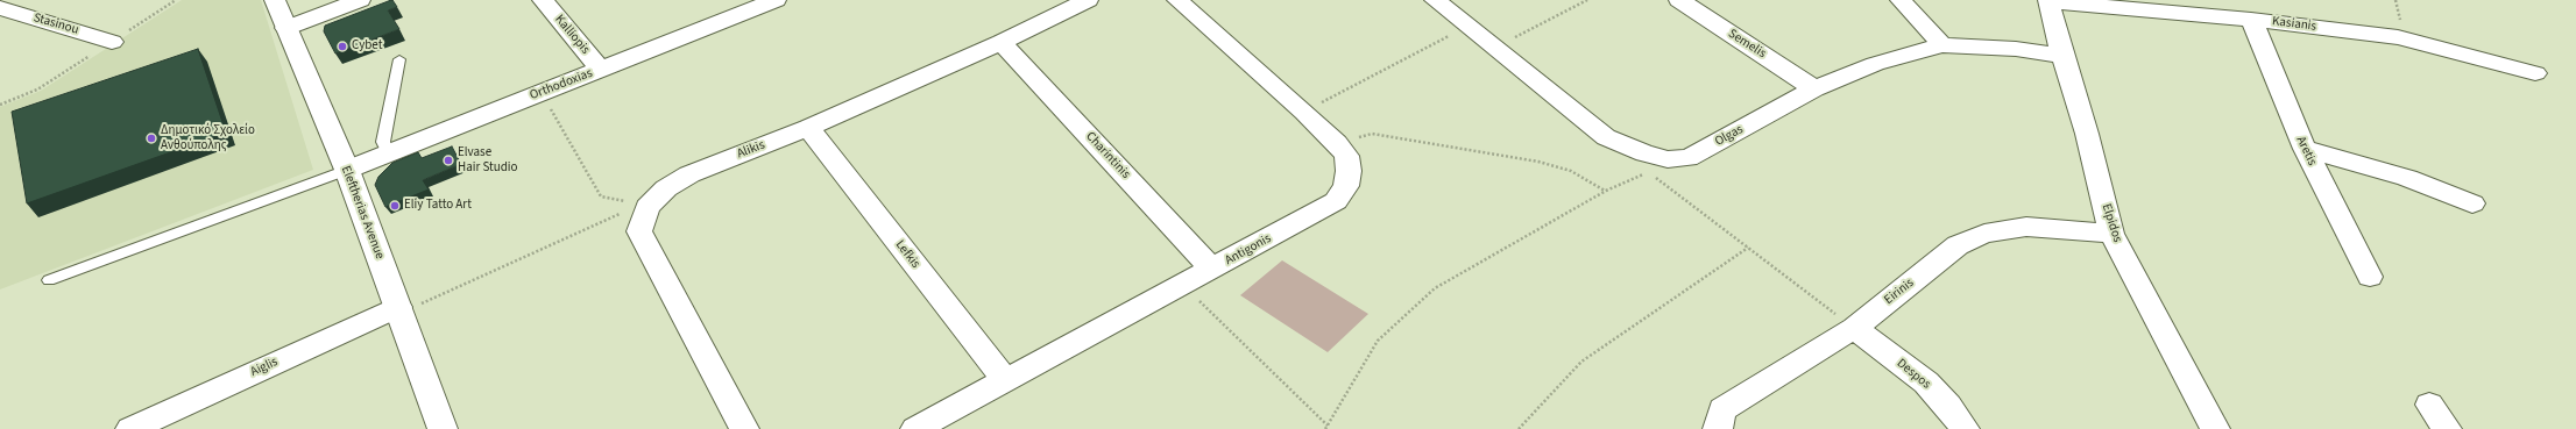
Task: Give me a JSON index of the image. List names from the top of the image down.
{
  "streets": {
    "street": [
      "Stasinou",
      "Kasianis",
      "Kalliopis",
      "Semelis",
      "Orthodoxias",
      "Olgas",
      "Alikis",
      "Aretis",
      "Charintinis",
      "Eleftherias Avenue",
      "Elpidos",
      "Antigonis",
      "Lefkis",
      "Eirinis",
      "Aiglis",
      "Despos"
    ]
  },
  "crossings": [
    ["Kasianis", "Aretis"],
    ["Kasianis", "Elpidos"],
    ["Kalliopis", "Orthodoxias"],
    ["Semelis", "Olgas"],
    ["Orthodoxias", "Eleftherias Avenue"],
    ["Olgas", "Elpidos"],
    ["Alikis", "Charintinis"],
    ["Alikis", "Lefkis"],
    ["Charintinis", "Antigonis"],
    ["Eleftherias Avenue", "Aiglis"],
    ["Elpidos", "Eirinis"],
    ["Antigonis", "Lefkis"],
    ["Eirinis", "Despos"]
  ],
  "places": [
    "Cybet",
    "Δημοτικό Σχολείο Ανθούπολης",
    "Elvase Hair Studio",
    "Eliy Tatto Art"
  ]
}
